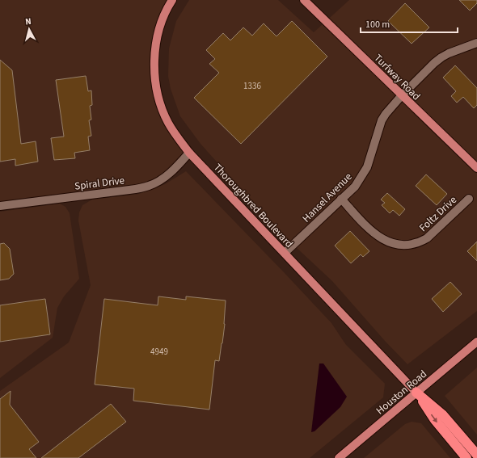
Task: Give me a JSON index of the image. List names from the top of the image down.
{
  "streets": {
    "main road": ["Turfway Road", "Thoroughbred Boulevard", "Houston Road"],
    "street": ["Spiral Drive", "Hansel Avenue", "Foltz Drive"]
  },
  "crossings": [
    ["Turfway Road", "Hansel Avenue"],
    ["Spiral Drive", "Thoroughbred Boulevard"],
    ["Hansel Avenue", "Thoroughbred Boulevard"],
    ["Hansel Avenue", "Foltz Drive"],
    ["Thoroughbred Boulevard", "Houston Road"]
  ],
  "house_numbers": ["1336", "4949"],
  "scale_bar": "100 m",
  "north": "top"
}
